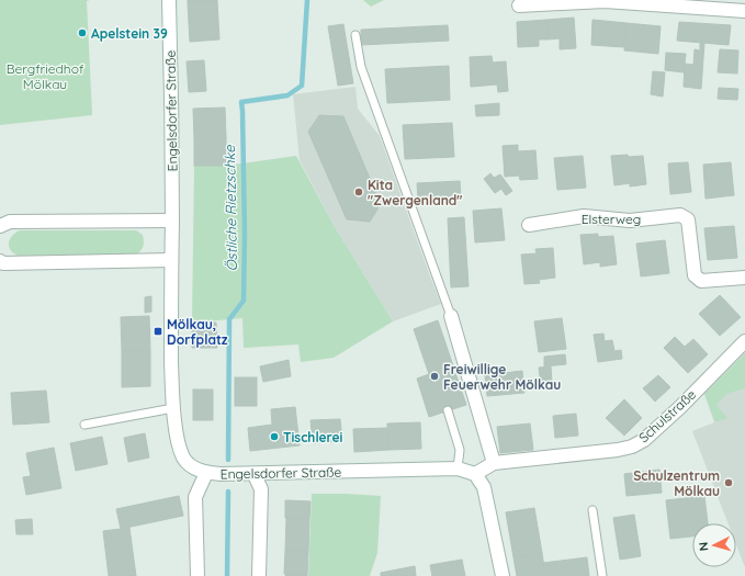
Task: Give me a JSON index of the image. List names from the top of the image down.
{
  "streets": {
    "street": ["Engelsdorfer Straße", "Elsterweg", "Schulstraße"]
  },
  "crossings": [
    ["Engelsdorfer Straße", "Schulstraße"]
  ],
  "water": ["Östliche Rietzschke"],
  "parks": ["Bergfriedhof Mölkau"],
  "places": {
    "other": [
      "Apelstein 39",
      "Kita \"Zwergenland\"",
      "Freiwillige Feuerwehr Mölkau",
      "Tischlerei",
      "Schulzentrum Mölkau"
    ],
    "transit": ["Mölkau, Dorfplatz"]
  },
  "north": "left"
}
